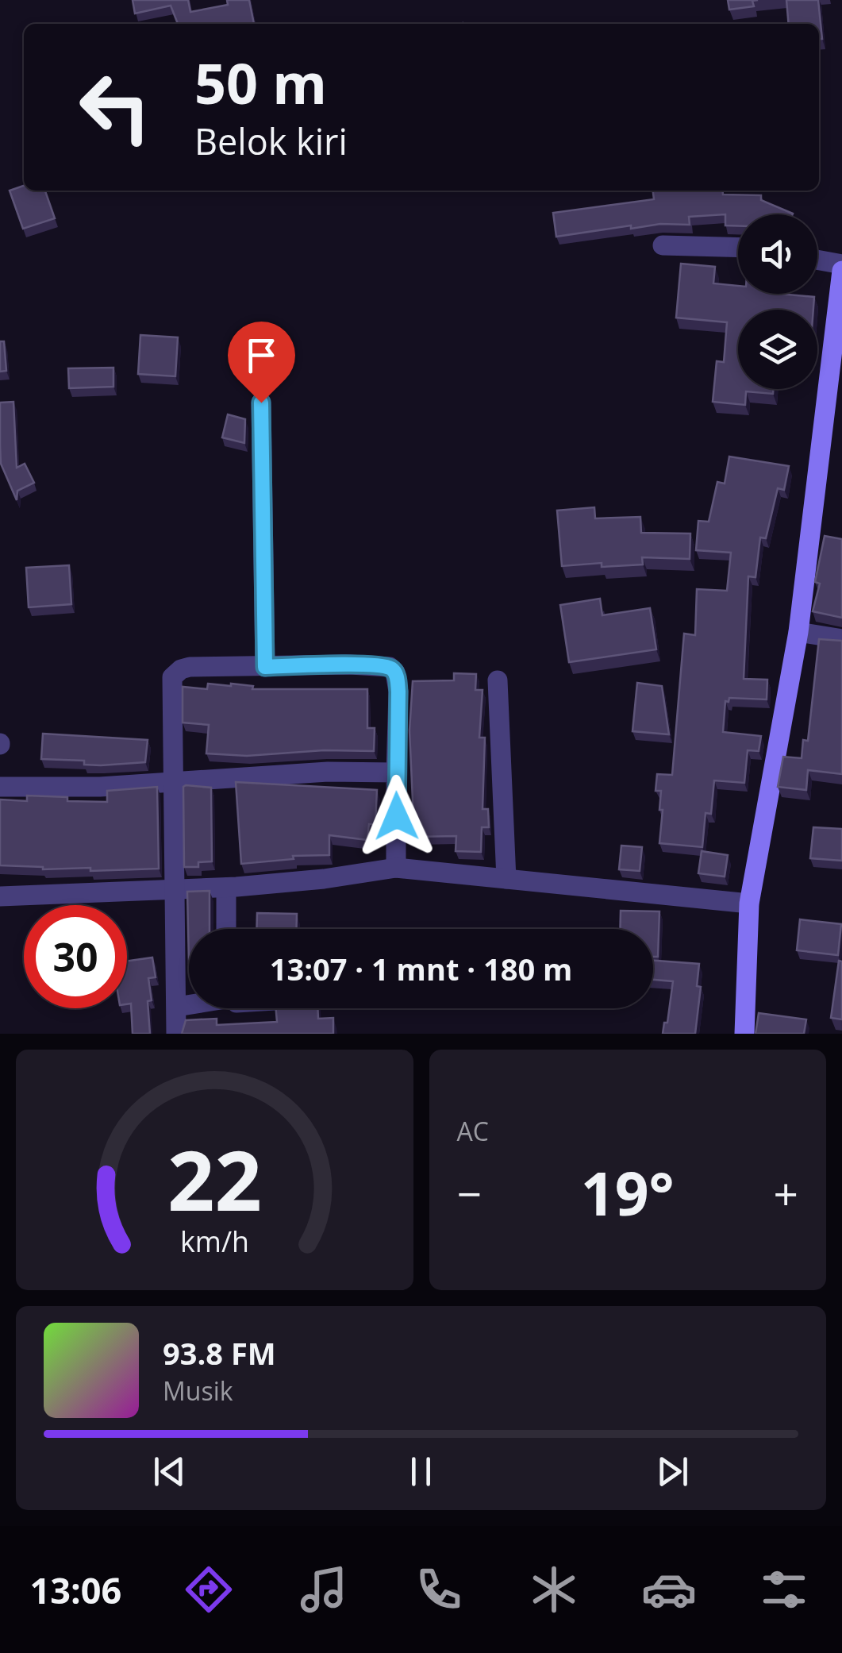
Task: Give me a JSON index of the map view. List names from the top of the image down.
{
  "page": {
    "turn": ["50 m", "Belok kiri"],
    "limit": "30",
    "trip": "13:07 · 1 mnt · 180 m",
    "tile": "AC",
    "heat": ["−", "19°", "+"],
    "song": ["93.8 FM", "Musik"],
    "tabs": "13:06",
    "gauge": ["22", "km/h"]
  }
}
